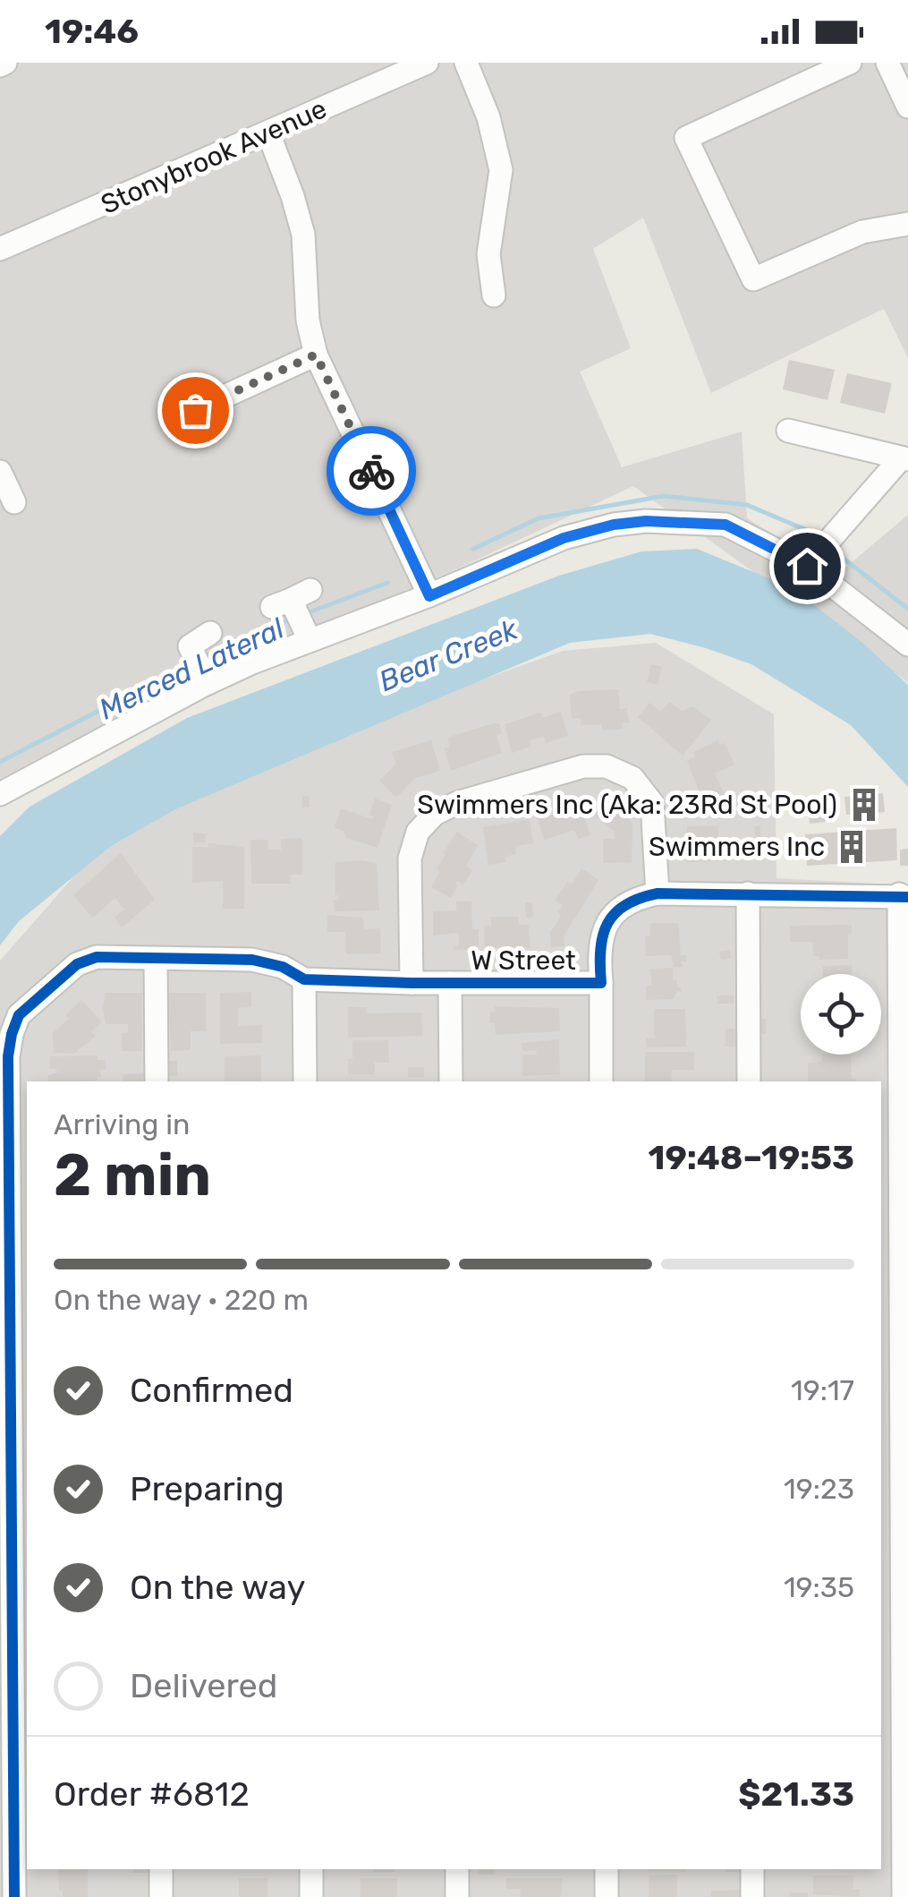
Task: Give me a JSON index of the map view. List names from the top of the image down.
{
  "streets": {
    "street": ["Stonybrook Avenue", "W Street"]
  },
  "water": ["Bear Creek", "Merced Lateral"],
  "places": {
    "building": ["Swimmers Inc (Aka: 23Rd St Pool)", "Swimmers Inc"]
  },
  "page": {
    "status": "19:46",
    "heading": ["2 min", "Arriving in", "19:48–19:53"],
    "panel": ["Order #6812", "$21.33"],
    "bar": "On the way · 220 m",
    "list": [
      ["Confirmed", "19:17"],
      ["Preparing", "19:23"],
      ["On the way", "19:35"],
      "Delivered"
    ]
  }
}
